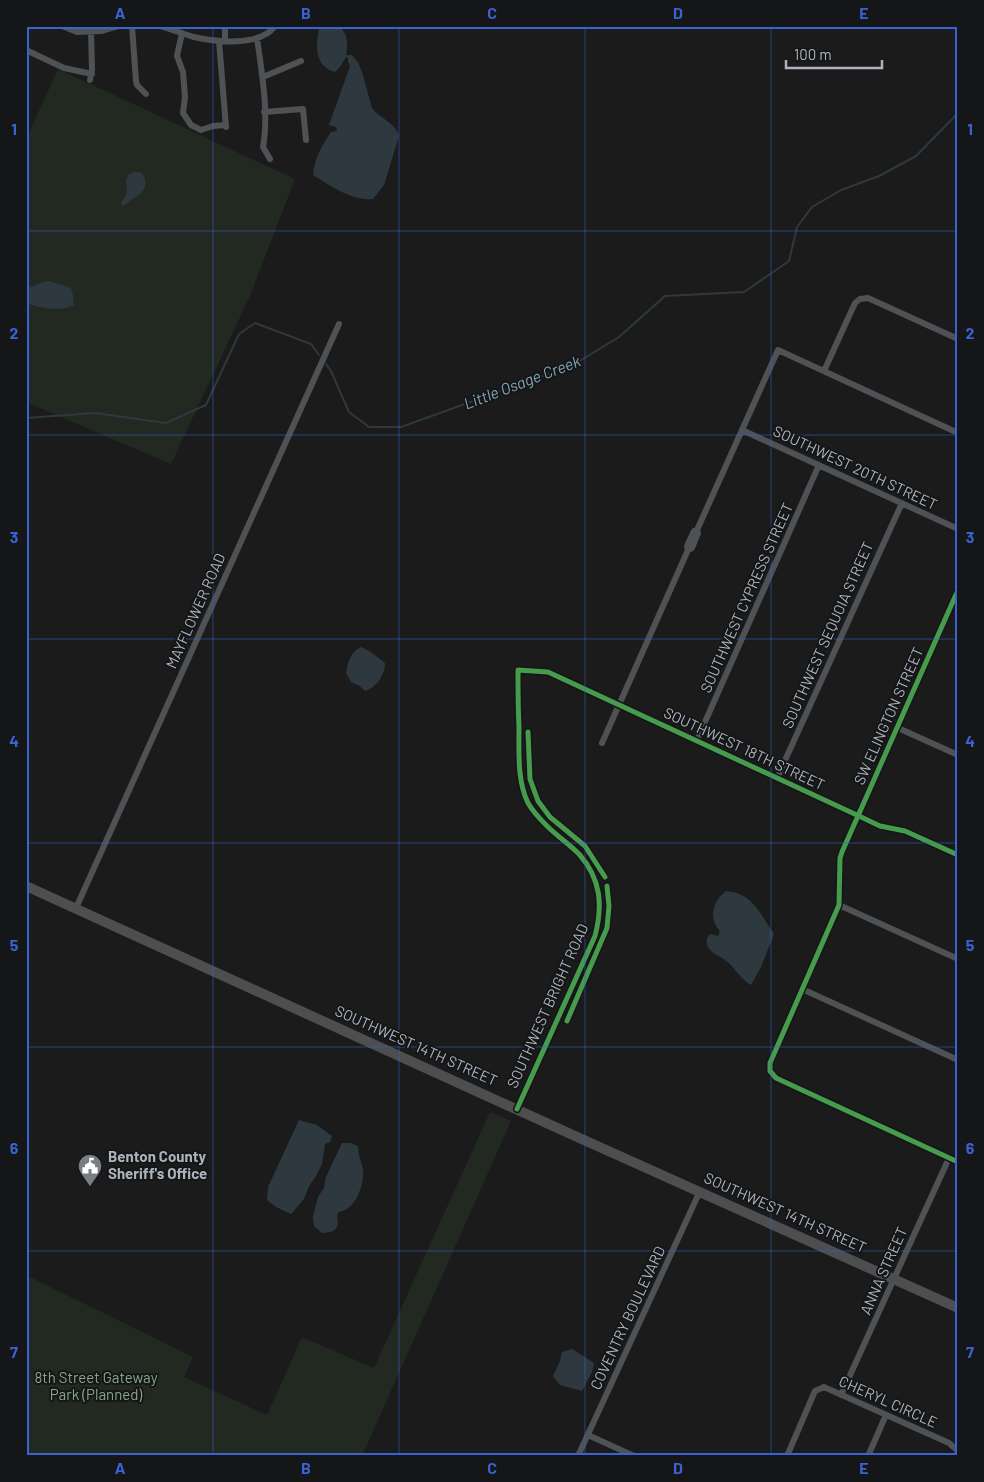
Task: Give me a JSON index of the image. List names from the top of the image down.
{
  "streets": {
    "main road": ["SOUTHWEST 14TH STREET"],
    "street": [
      "SOUTHWEST 20TH STREET",
      "SOUTHWEST CYPRESS STREET",
      "MAYFLOWER ROAD",
      "SOUTHWEST SEQUOIA STREET",
      "SW ELINGTON STREET",
      "SOUTHWEST 18TH STREET",
      "SOUTHWEST BRIGHT ROAD",
      "ANNA STREET",
      "COVENTRY BOULEVARD",
      "CHERYL CIRCLE"
    ]
  },
  "crossings": [
    ["SOUTHWEST 20TH STREET", "SOUTHWEST CYPRESS STREET"],
    ["SOUTHWEST 20TH STREET", "SOUTHWEST SEQUOIA STREET"],
    ["SOUTHWEST CYPRESS STREET", "SOUTHWEST 18TH STREET"],
    ["MAYFLOWER ROAD", "SOUTHWEST 14TH STREET"],
    ["SOUTHWEST SEQUOIA STREET", "SOUTHWEST 18TH STREET"],
    ["SW ELINGTON STREET", "SOUTHWEST 18TH STREET"],
    ["SOUTHWEST 18TH STREET", "SOUTHWEST BRIGHT ROAD"],
    ["SOUTHWEST BRIGHT ROAD", "SOUTHWEST 14TH STREET"],
    ["SOUTHWEST 14TH STREET", "ANNA STREET"],
    ["SOUTHWEST 14TH STREET", "COVENTRY BOULEVARD"],
    ["ANNA STREET", "CHERYL CIRCLE"]
  ],
  "water": ["Little Osage Creek"],
  "parks": ["8th Street Gateway Park (Planned)"],
  "places": {
    "public building": ["Benton County Sheriff's Office"]
  },
  "scale_bar": "100 m",
  "grid": {
    "columns": [
      "A",
      "B",
      "C",
      "D",
      "E"
    ],
    "rows": [
      "1",
      "2",
      "3",
      "4",
      "5",
      "6",
      "7"
    ]
  }
}
